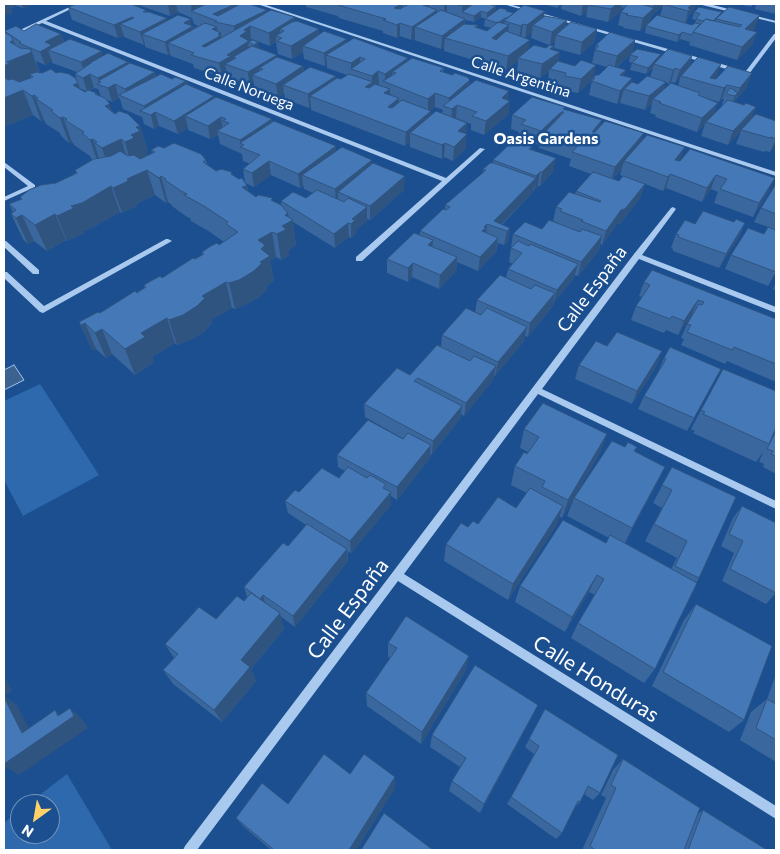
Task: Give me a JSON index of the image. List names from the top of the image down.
{
  "streets": {
    "street": [
      "Calle Argentina",
      "Calle Noruega",
      "Calle España",
      "Calle Honduras"
    ]
  },
  "crossings": [
    ["Calle España", "Calle Honduras"]
  ],
  "districts": ["Oasis Gardens"],
  "north": "bottom left"
}
